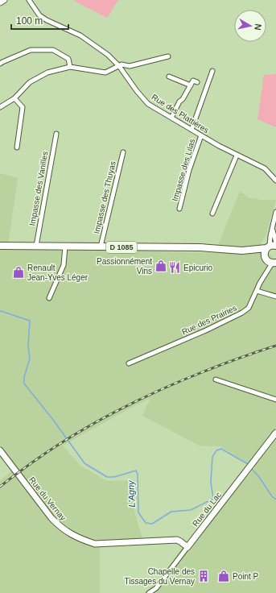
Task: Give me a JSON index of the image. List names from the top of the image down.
{
  "streets": {
    "main road": ["D 1085"],
    "street": [
      "Rue des Plattières",
      "Impasse des Lilas",
      "Impasse des Vanilles",
      "Impasse des Thuyas",
      "Rue des Prairies",
      "Rue du Vernay",
      "Rue du Lac"
    ]
  },
  "crossings": [
    ["Rue des Plattières", "Impasse des Lilas"],
    ["Impasse des Vanilles", "D 1085"],
    ["Impasse des Thuyas", "D 1085"],
    ["Rue du Vernay", "Rue du Lac"]
  ],
  "water": ["L'Agny"],
  "places": {
    "shop": ["Passionnément Vins", "Renault Jean-Yves Léger", "Point P"],
    "restaurant": ["Epicurio"],
    "building": ["Chapelle des Tissages du Vernay"]
  },
  "scale_bar": "100 m",
  "north": "right"
}
